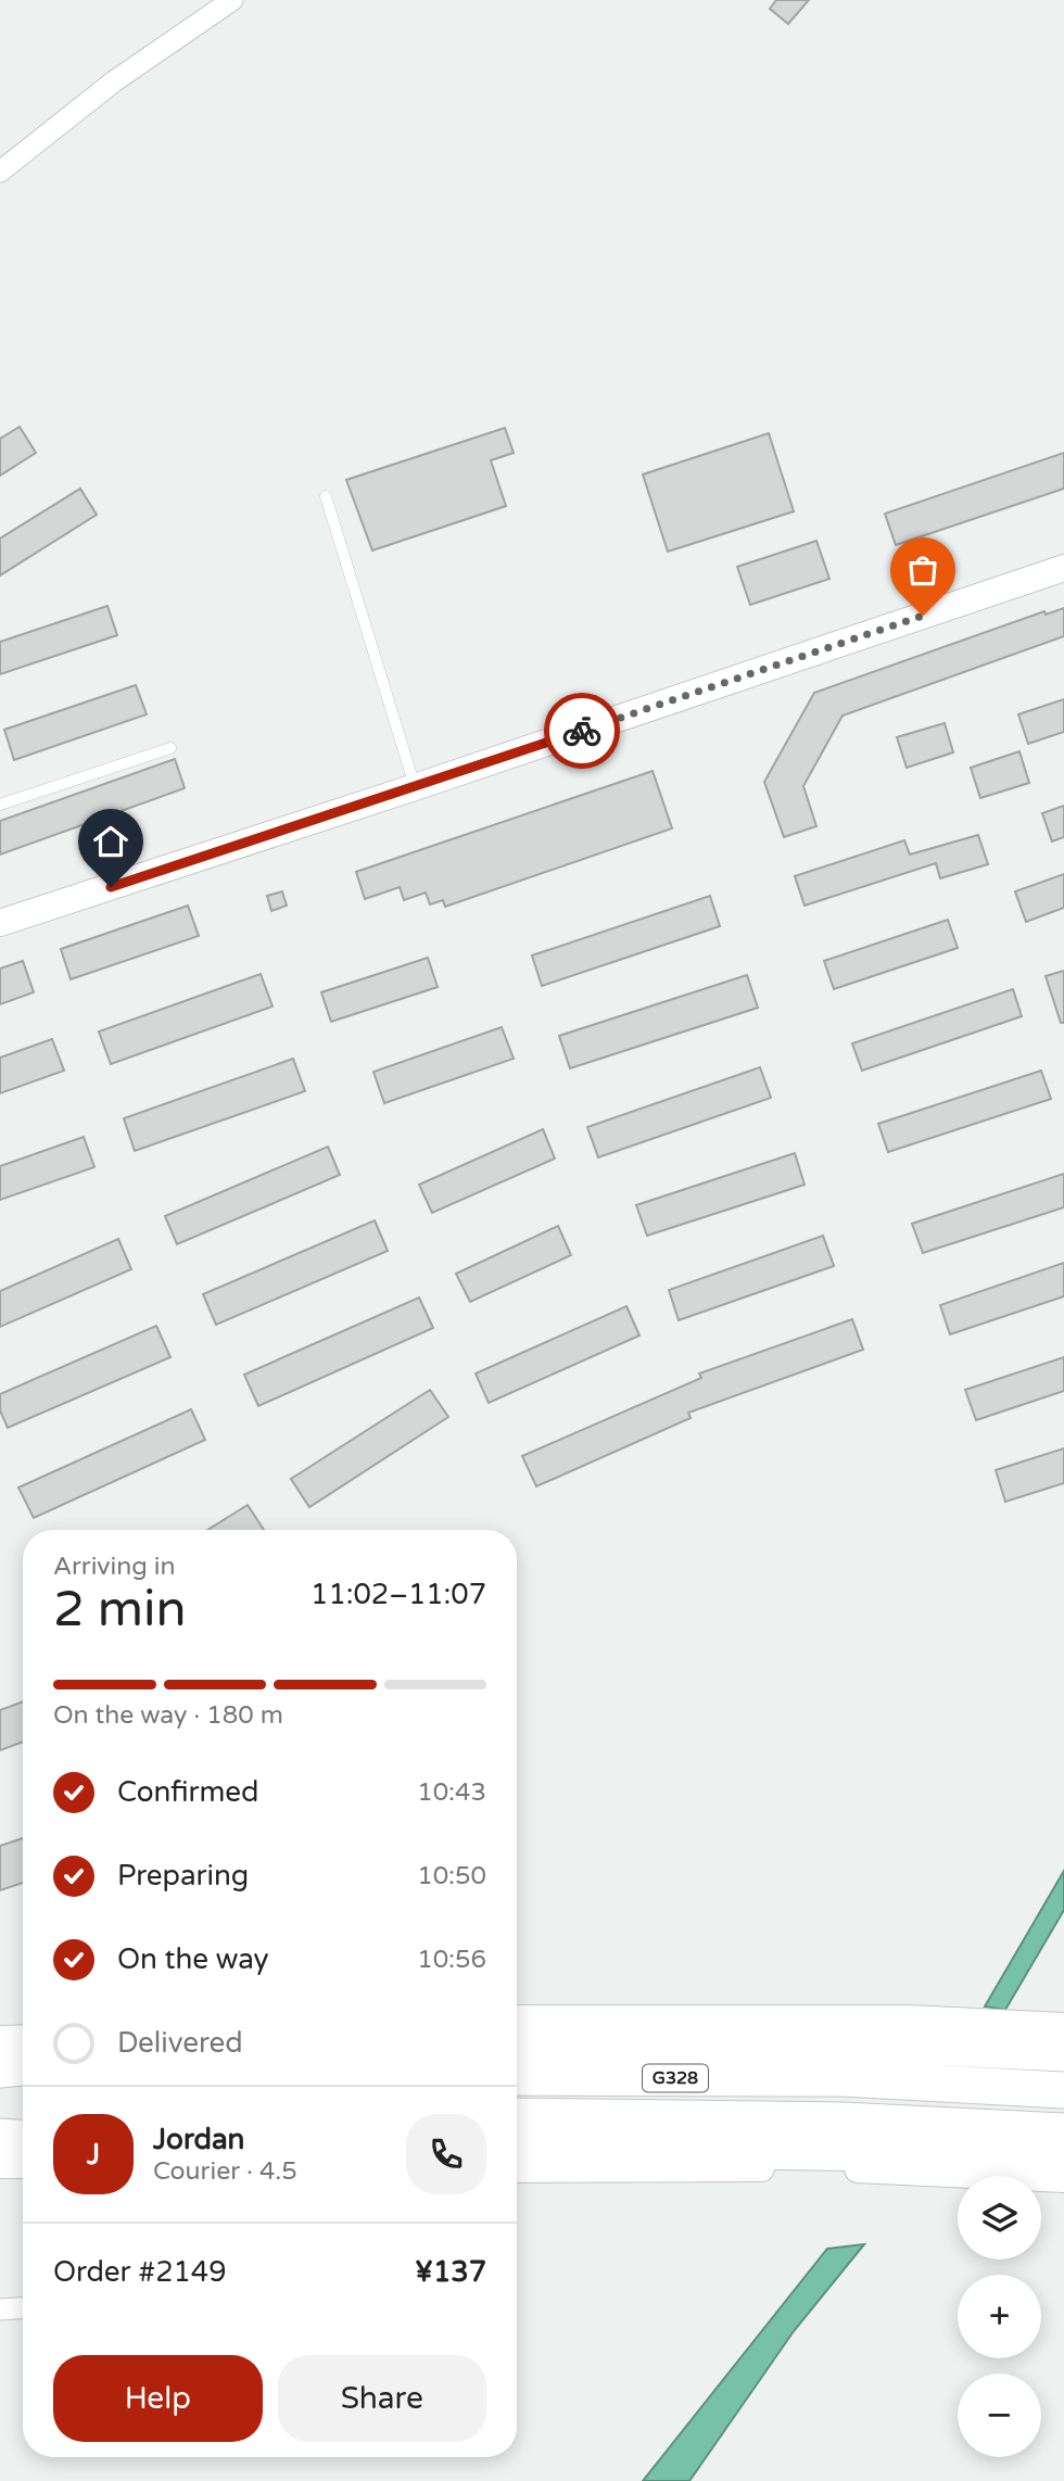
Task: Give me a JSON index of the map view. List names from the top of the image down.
{
  "streets": {
    "highway": ["G328"]
  },
  "page": {
    "heading": ["2 min", "Arriving in", "11:02–11:07"],
    "panel": [
      "Jordan",
      "Courier · 4.5",
      "Order #2149",
      "¥137"
    ],
    "bar": "On the way · 180 m",
    "list": [
      ["Confirmed", "10:43"],
      ["Preparing", "10:50"],
      ["On the way", "10:56"],
      "Delivered"
    ],
    "round": "J",
    "map_buttons": ["+", "−"],
    "buttons": ["Help", "Share"]
  }
}
